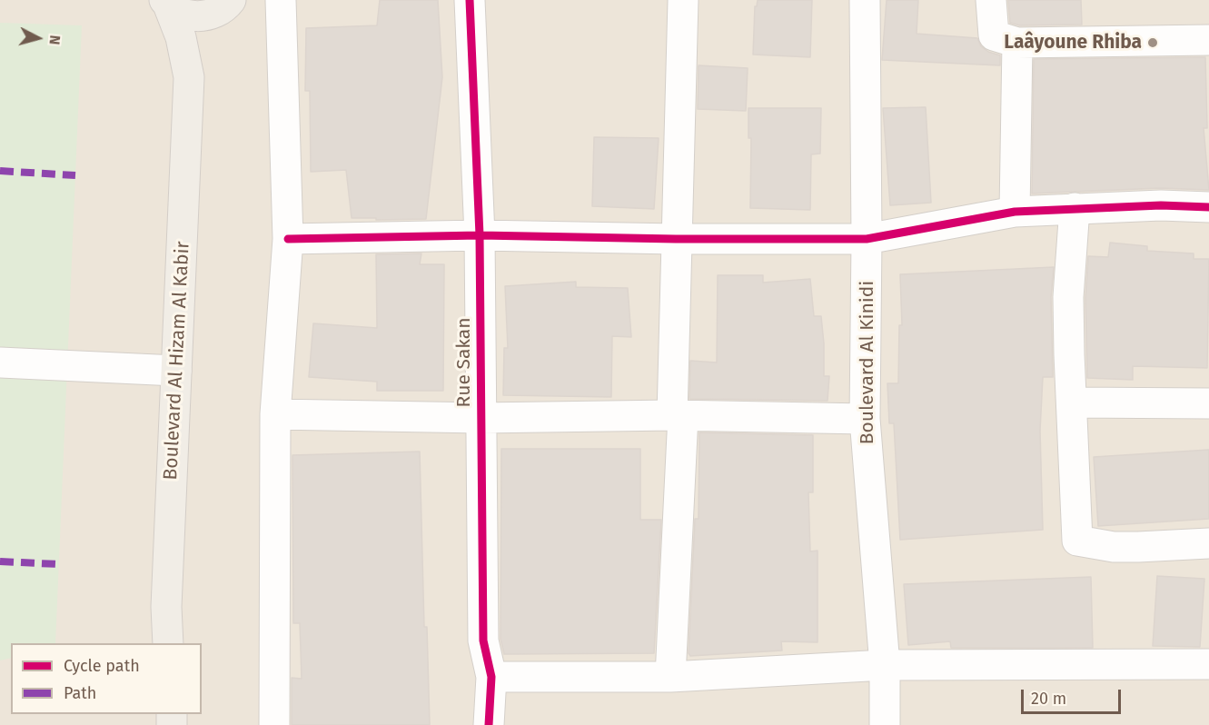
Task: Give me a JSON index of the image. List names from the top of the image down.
{
  "streets": {
    "main road": ["Boulevard Al Hizam Al Kabir"],
    "street": ["Rue Sakan", "Boulevard Al Kinidi"]
  },
  "places": ["Laâyoune Rhiba"],
  "legend": ["Cycle path", "Path"],
  "scale_bar": "20 m",
  "north": "right"
}
